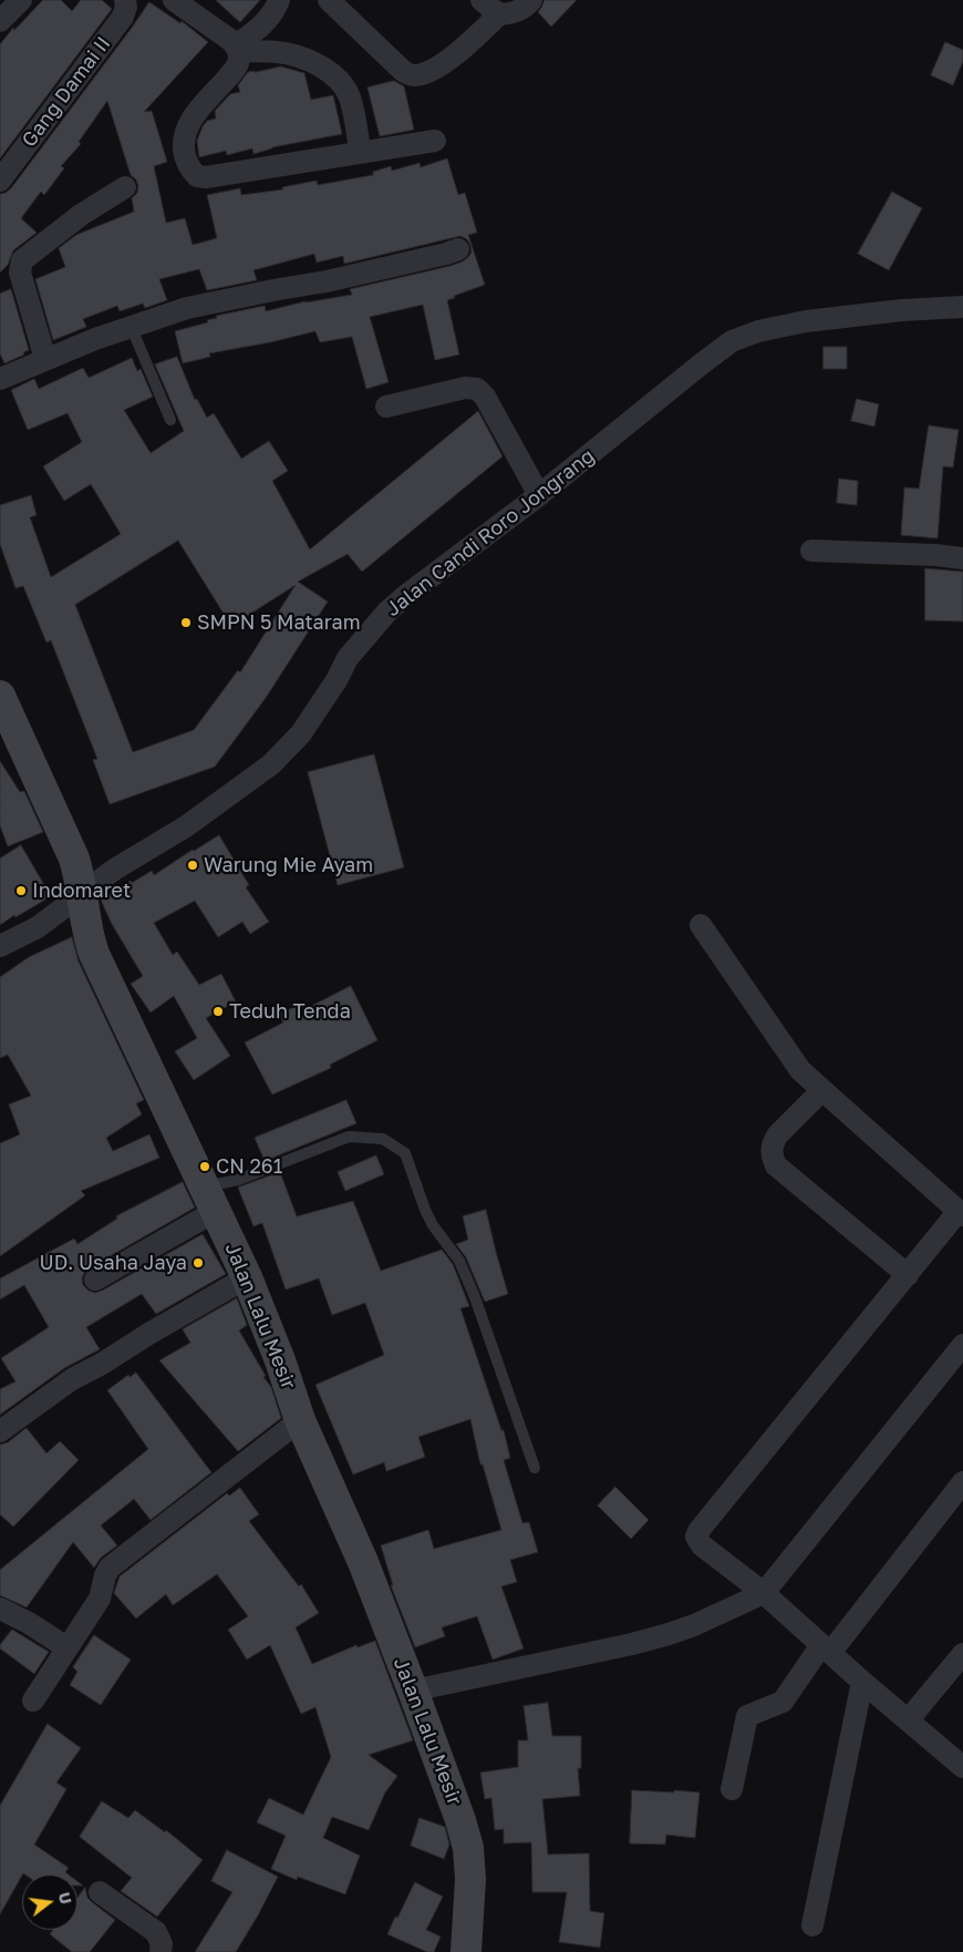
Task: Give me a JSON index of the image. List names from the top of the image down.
{
  "streets": {
    "street": ["Gang Damai II", "Jalan Candi Roro Jongrang", "Jalan Lalu Mesir"]
  },
  "crossings": [
    ["Jalan Candi Roro Jongrang", "Jalan Lalu Mesir"]
  ],
  "places": [
    "SMPN 5 Mataram",
    "Warung Mie Ayam",
    "Indomaret",
    "Teduh Tenda",
    "CN 261",
    "UD. Usaha Jaya"
  ],
  "north": "right"
}
